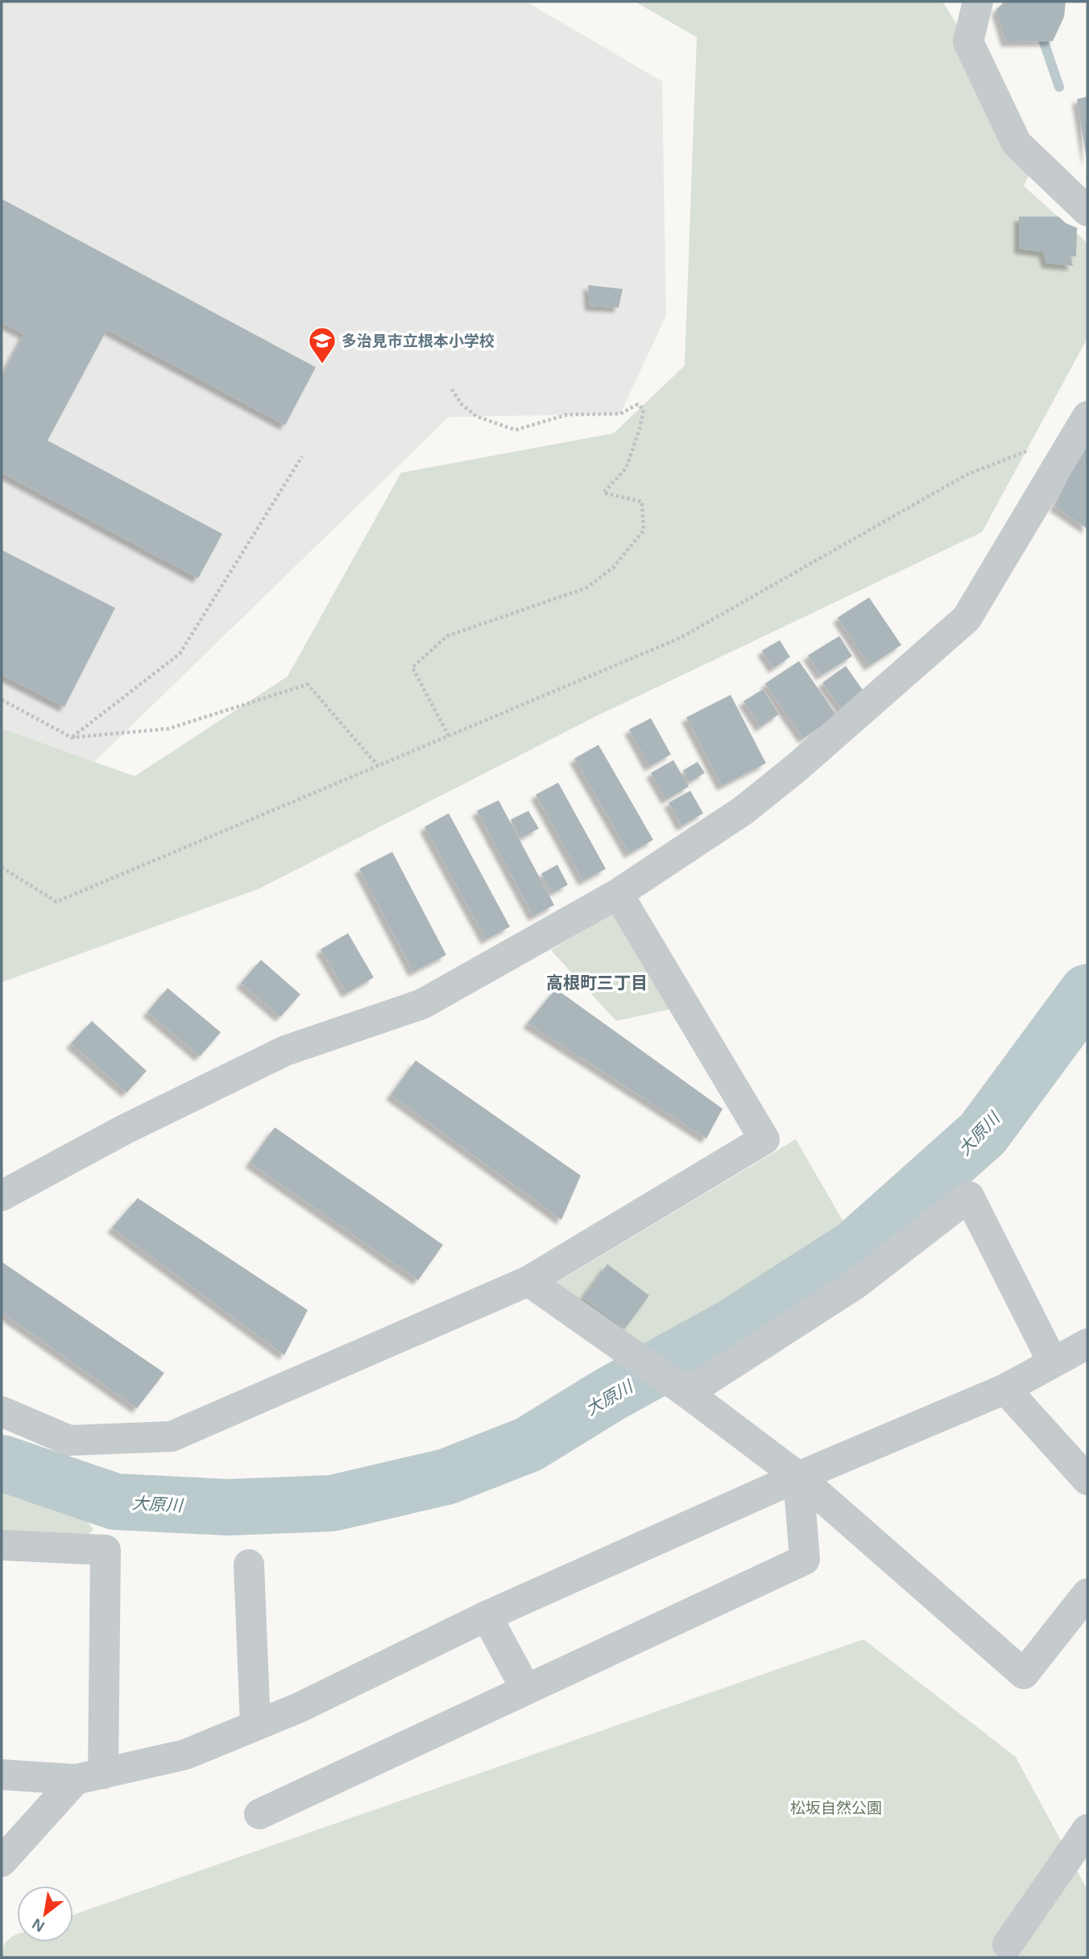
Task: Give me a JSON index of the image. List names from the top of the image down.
{
  "districts": ["高根町三丁目"],
  "water": ["大原川"],
  "parks": ["松坂自然公園"],
  "places": {
    "school or university": ["多治見市立根本小学校"]
  },
  "north": "bottom left"
}
